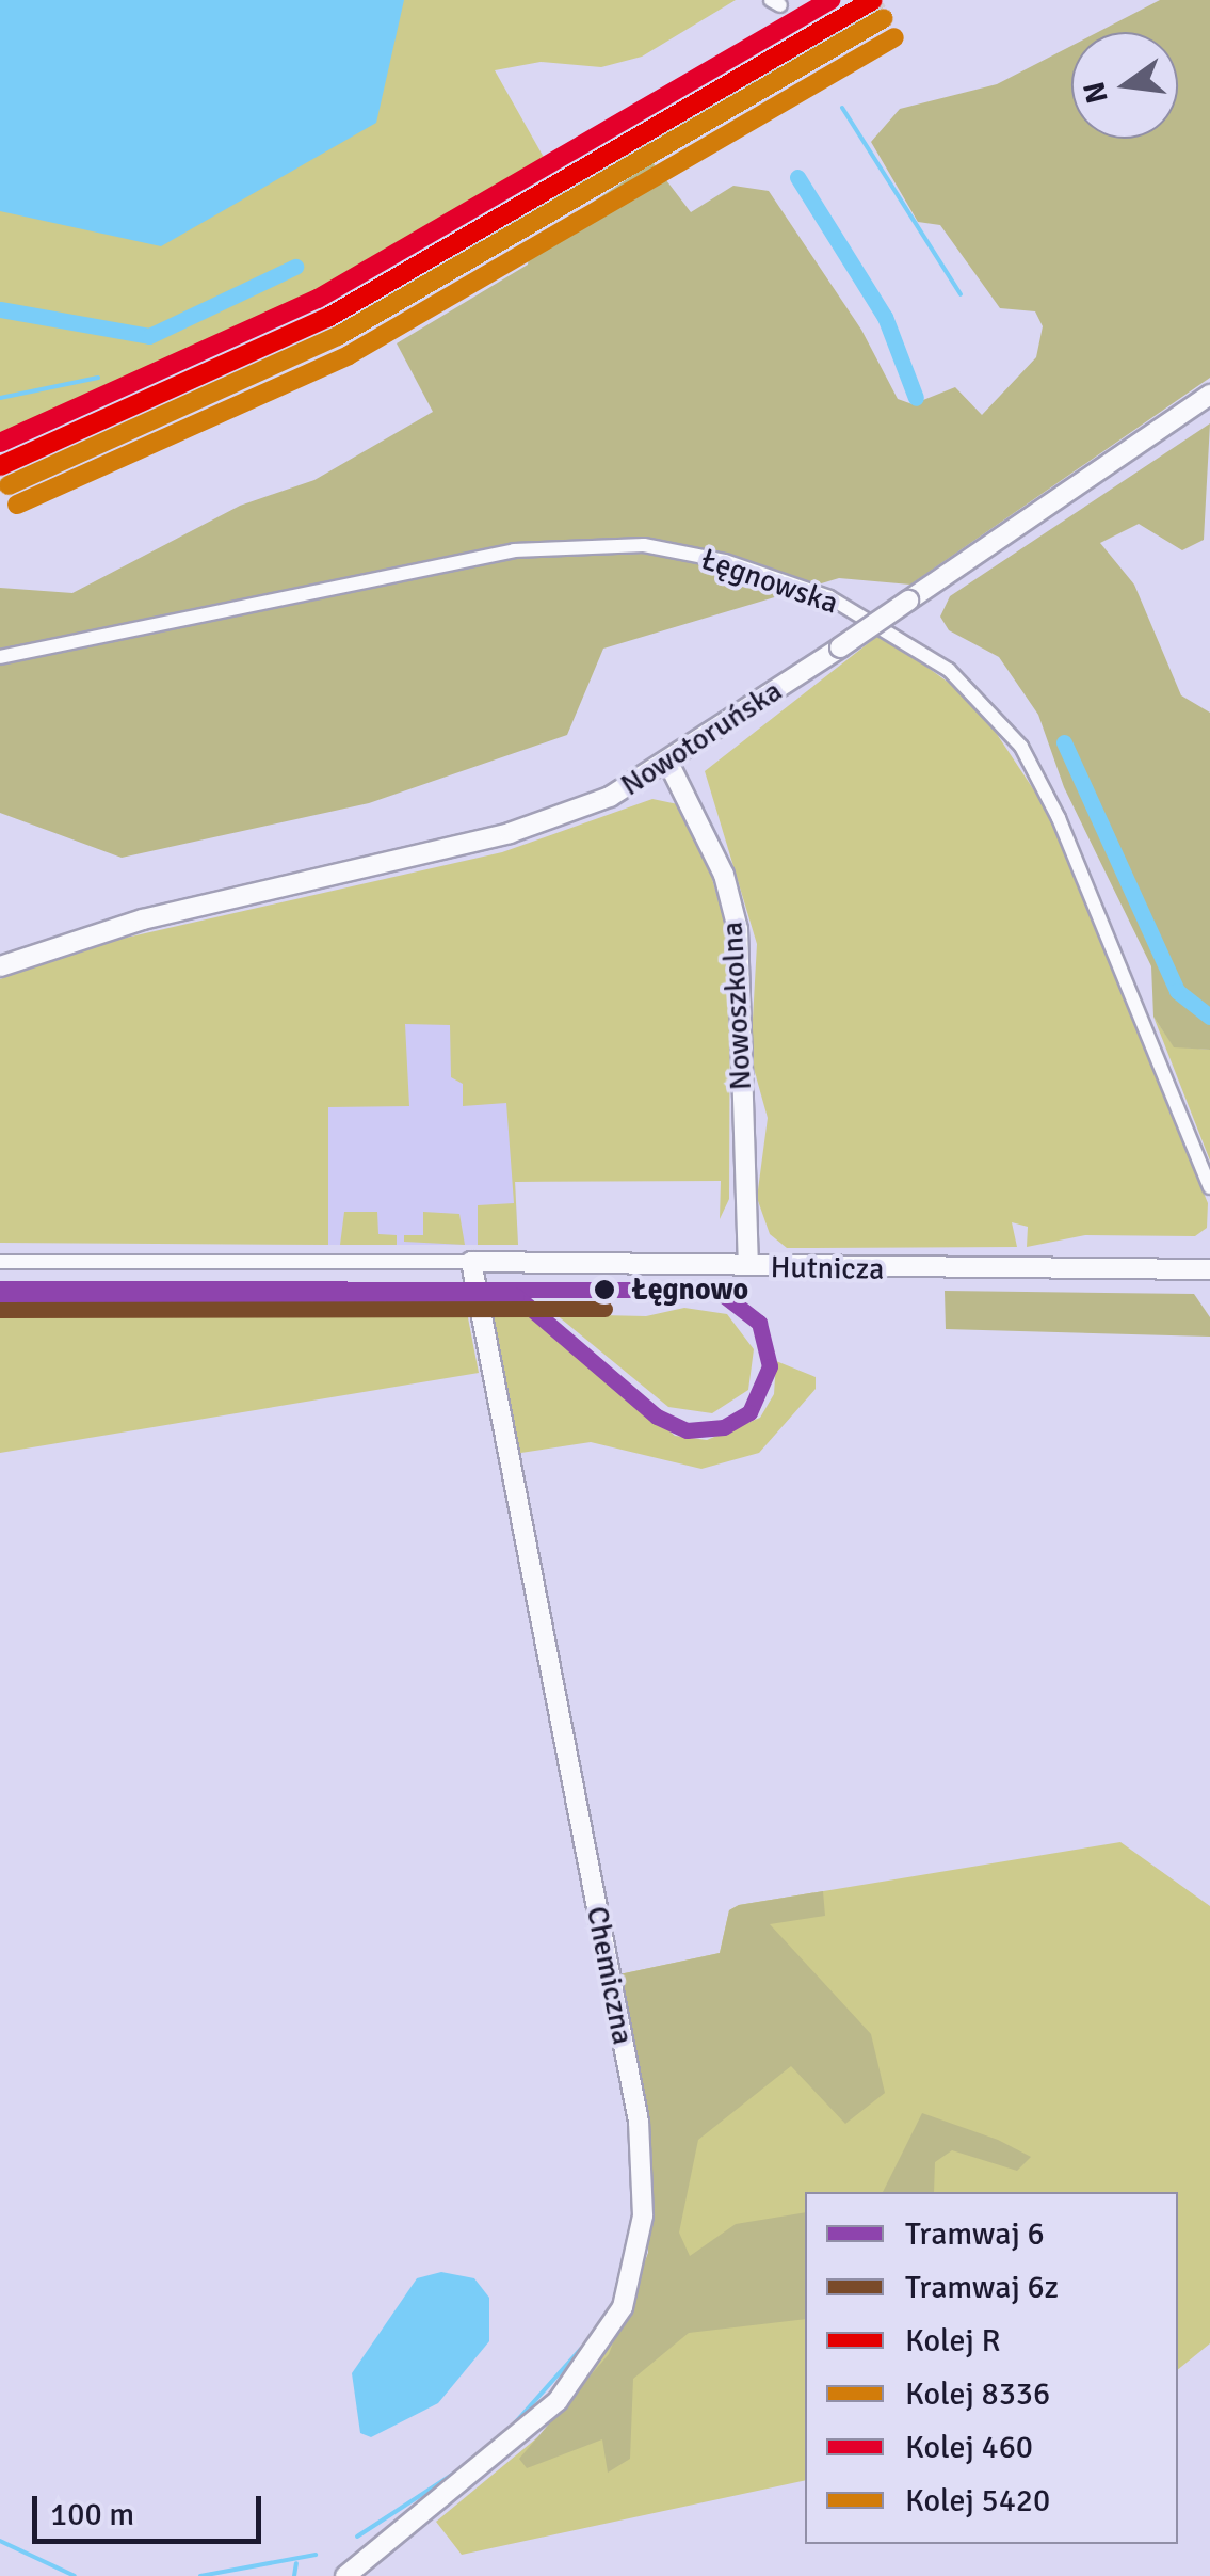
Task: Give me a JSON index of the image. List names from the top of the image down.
{
  "streets": {
    "street": [
      "Łęgnowska",
      "Nowotoruńska",
      "Nowoszkolna",
      "Hutnicza",
      "Chemiczna"
    ]
  },
  "crossings": [
    ["Nowotoruńska", "Nowoszkolna"],
    ["Nowoszkolna", "Hutnicza"],
    ["Hutnicza", "Chemiczna"]
  ],
  "places": ["Łęgnowo"],
  "lines": [
    "rail line R",
    "rail line 460",
    "rail line 8336",
    "rail line 5420",
    "tram line 6",
    "tram line 6z"
  ],
  "legend": [
    "Tramwaj 6",
    "Tramwaj 6z",
    "Kolej R",
    "Kolej 8336",
    "Kolej 460",
    "Kolej 5420"
  ],
  "scale_bar": "100 m",
  "north": "left"
}
